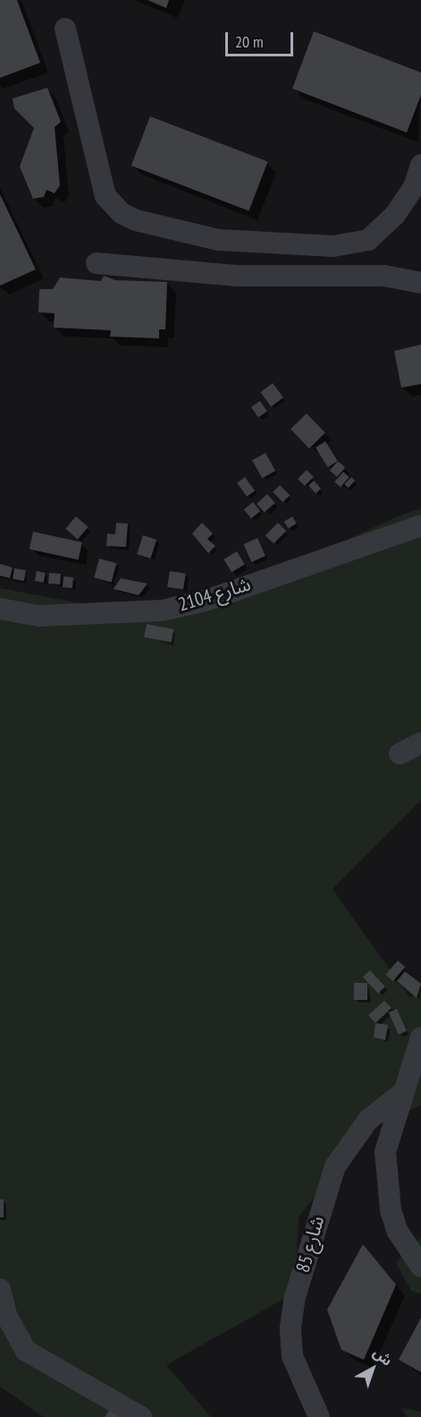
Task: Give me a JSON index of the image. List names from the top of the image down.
{
  "streets": {
    "street": ["شارع 2104", "شارع 85"]
  },
  "scale_bar": "20 m",
  "north": "top right"
}
